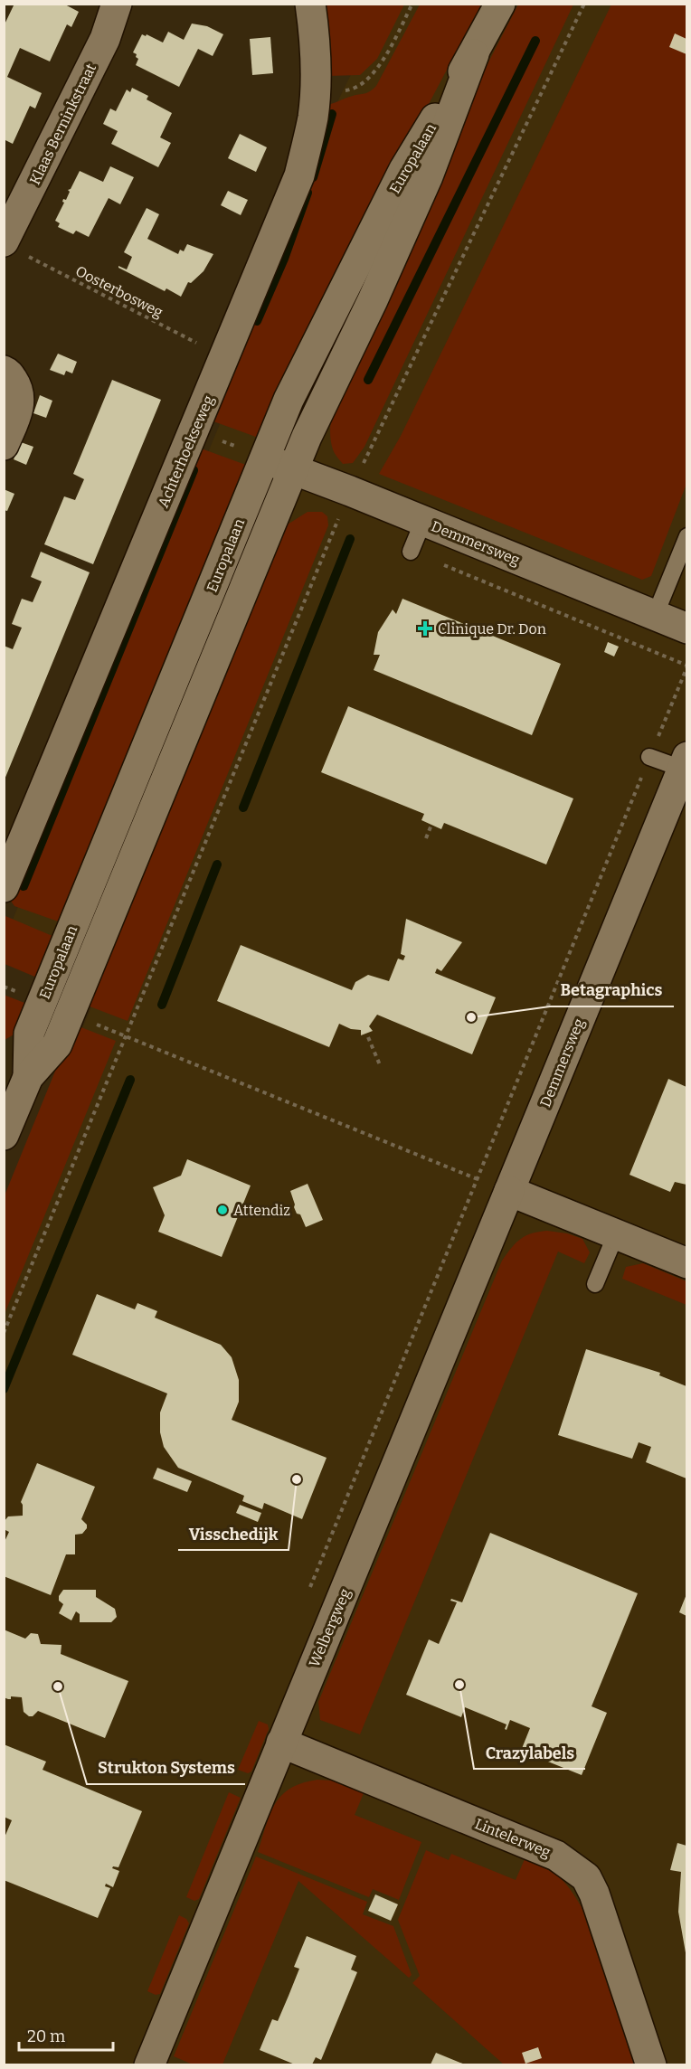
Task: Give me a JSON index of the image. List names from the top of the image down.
{
  "streets": {
    "street": [
      "Klaas Berninkstraat",
      "Europalaan",
      "Achterhoekseweg",
      "Demmersweg",
      "Welbergweg",
      "Lintelerweg"
    ],
    "path": ["Oosterbosweg"]
  },
  "crossings": [
    ["Klaas Berninkstraat", "Oosterbosweg"],
    ["Europalaan", "Demmersweg"],
    ["Oosterbosweg", "Achterhoekseweg"],
    ["Demmersweg", "Welbergweg"],
    ["Welbergweg", "Lintelerweg"]
  ],
  "places": {
    "health": ["Clinique Dr. Don"],
    "other": [
      "Betagraphics",
      "Attendiz",
      "Visschedijk",
      "Crazylabels",
      "Strukton Systems"
    ]
  },
  "scale_bar": "20 m"
}
